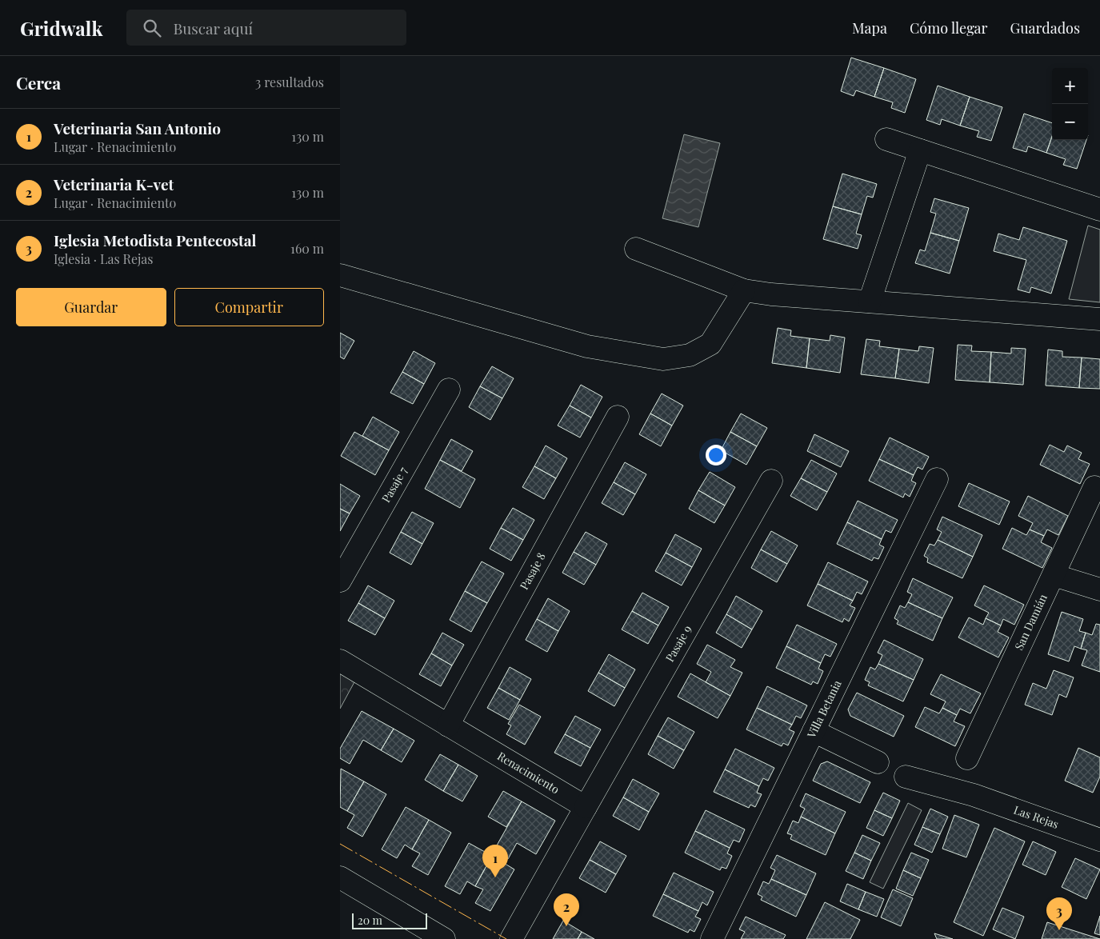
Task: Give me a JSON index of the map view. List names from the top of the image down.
{
  "streets": {
    "street": [
      "Pasaje 7",
      "Pasaje 8",
      "San Damián",
      "Pasaje 9",
      "Villa Betania",
      "Renacimiento",
      "Las Rejas"
    ]
  },
  "crossings": [
    ["Pasaje 8", "Renacimiento"],
    ["Pasaje 9", "Renacimiento"]
  ],
  "scale_bar": "20 m",
  "page": {
    "header": "Gridwalk",
    "search": "Buscar aquí",
    "nav": ["Mapa", "Cómo llegar", "Guardados"],
    "heading": ["Cerca", "3 resultados"],
    "map_buttons": ["+", "−"],
    "list": [
      {
        "mark": "1",
        "name": "Veterinaria San Antonio",
        "note": "Lugar · Renacimiento",
        "value": "130 m"
      },
      {
        "mark": "2",
        "name": "Veterinaria K-vet",
        "note": "Lugar · Renacimiento",
        "value": "130 m"
      },
      {
        "mark": "3",
        "name": "Iglesia Metodista Pentecostal",
        "note": "Iglesia · Las Rejas",
        "value": "160 m"
      }
    ],
    "buttons": ["Guardar", "Compartir"],
    "pins": ["1", "2", "3"],
    "scale": "20 m"
  }
}
